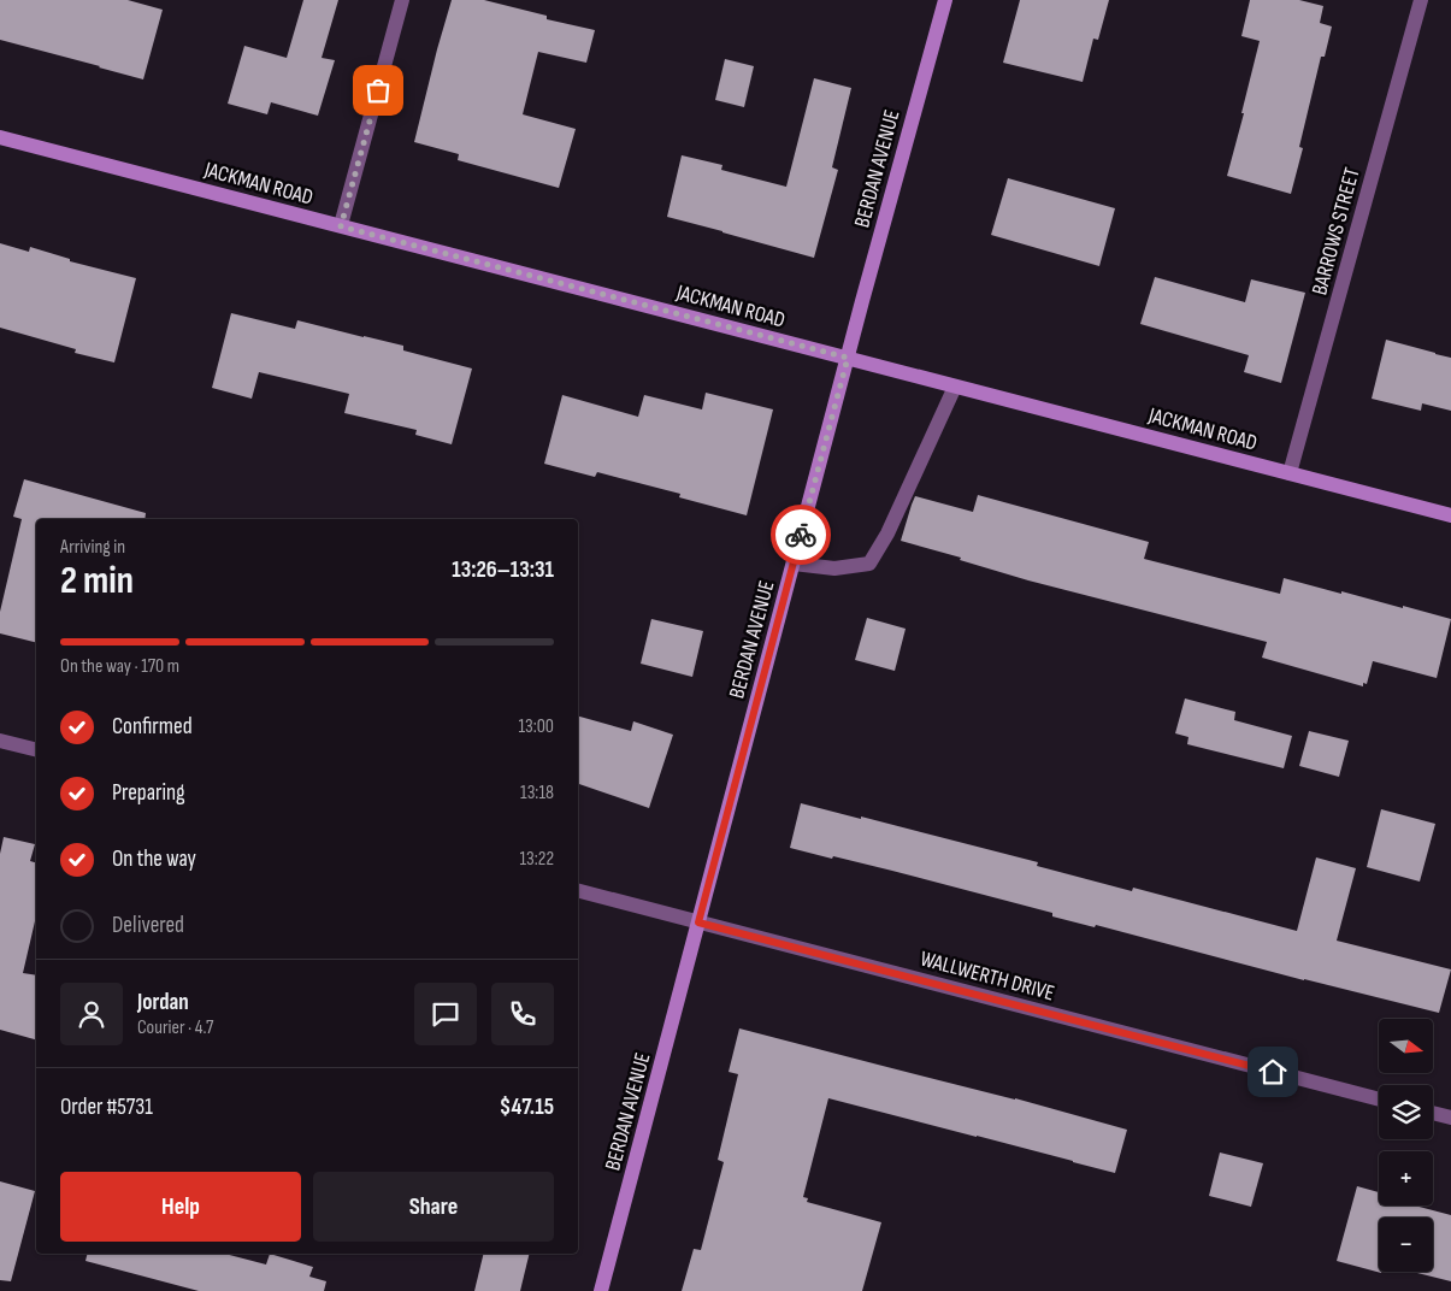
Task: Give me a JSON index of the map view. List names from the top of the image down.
{
  "streets": {
    "street": [
      "BERDAN AVENUE",
      "JACKMAN ROAD",
      "BARROWS STREET",
      "WALLWERTH DRIVE"
    ]
  },
  "crossings": [
    ["BERDAN AVENUE", "JACKMAN ROAD"],
    ["BERDAN AVENUE", "WALLWERTH DRIVE"],
    ["JACKMAN ROAD", "BARROWS STREET"]
  ],
  "north": "right",
  "page": {
    "heading": ["2 min", "Arriving in", "13:26–13:31"],
    "panel": [
      "Jordan",
      "Courier · 4.7",
      "Order #5731",
      "$47.15"
    ],
    "bar": "On the way · 170 m",
    "list": [
      ["Confirmed", "13:00"],
      ["Preparing", "13:18"],
      ["On the way", "13:22"],
      "Delivered"
    ],
    "map_buttons": ["+", "−"],
    "buttons": ["Help", "Share"]
  }
}
